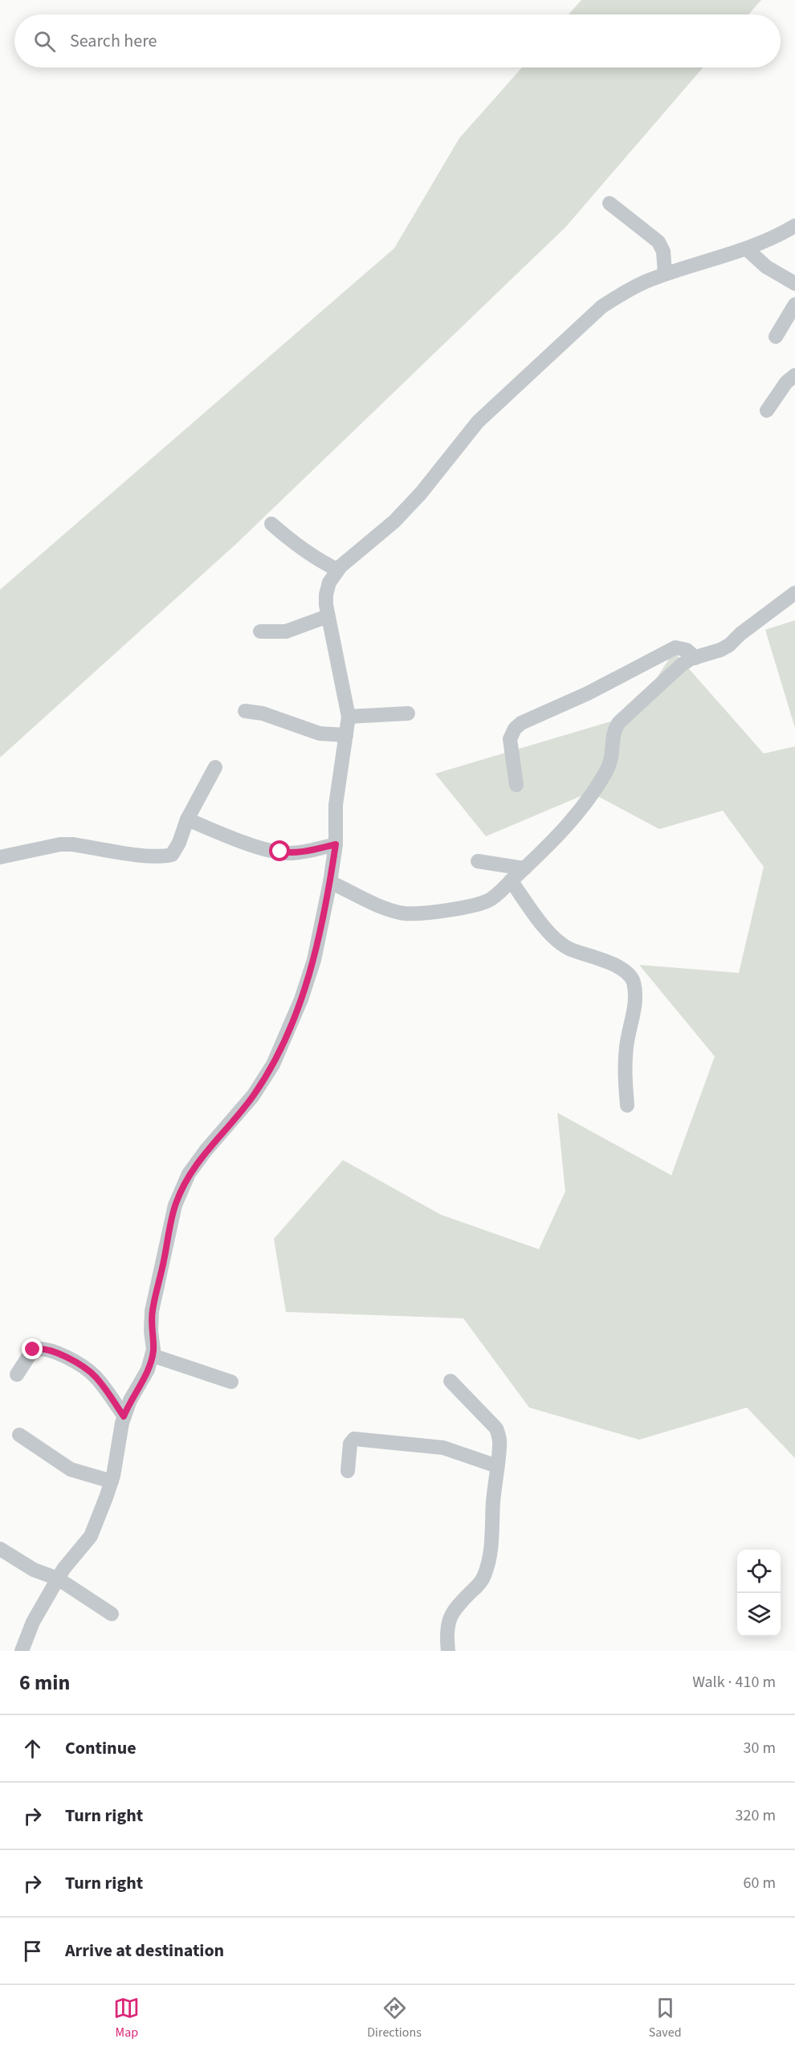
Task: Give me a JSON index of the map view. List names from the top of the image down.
{
  "page": {
    "search": "Search here",
    "heading": ["6 min", "Walk · 410 m"],
    "list": [
      ["Continue", "30 m"],
      ["Turn right", "320 m"],
      ["Turn right", "60 m"],
      "Arrive at destination"
    ],
    "nav": ["Map", "Directions", "Saved"]
  }
}
